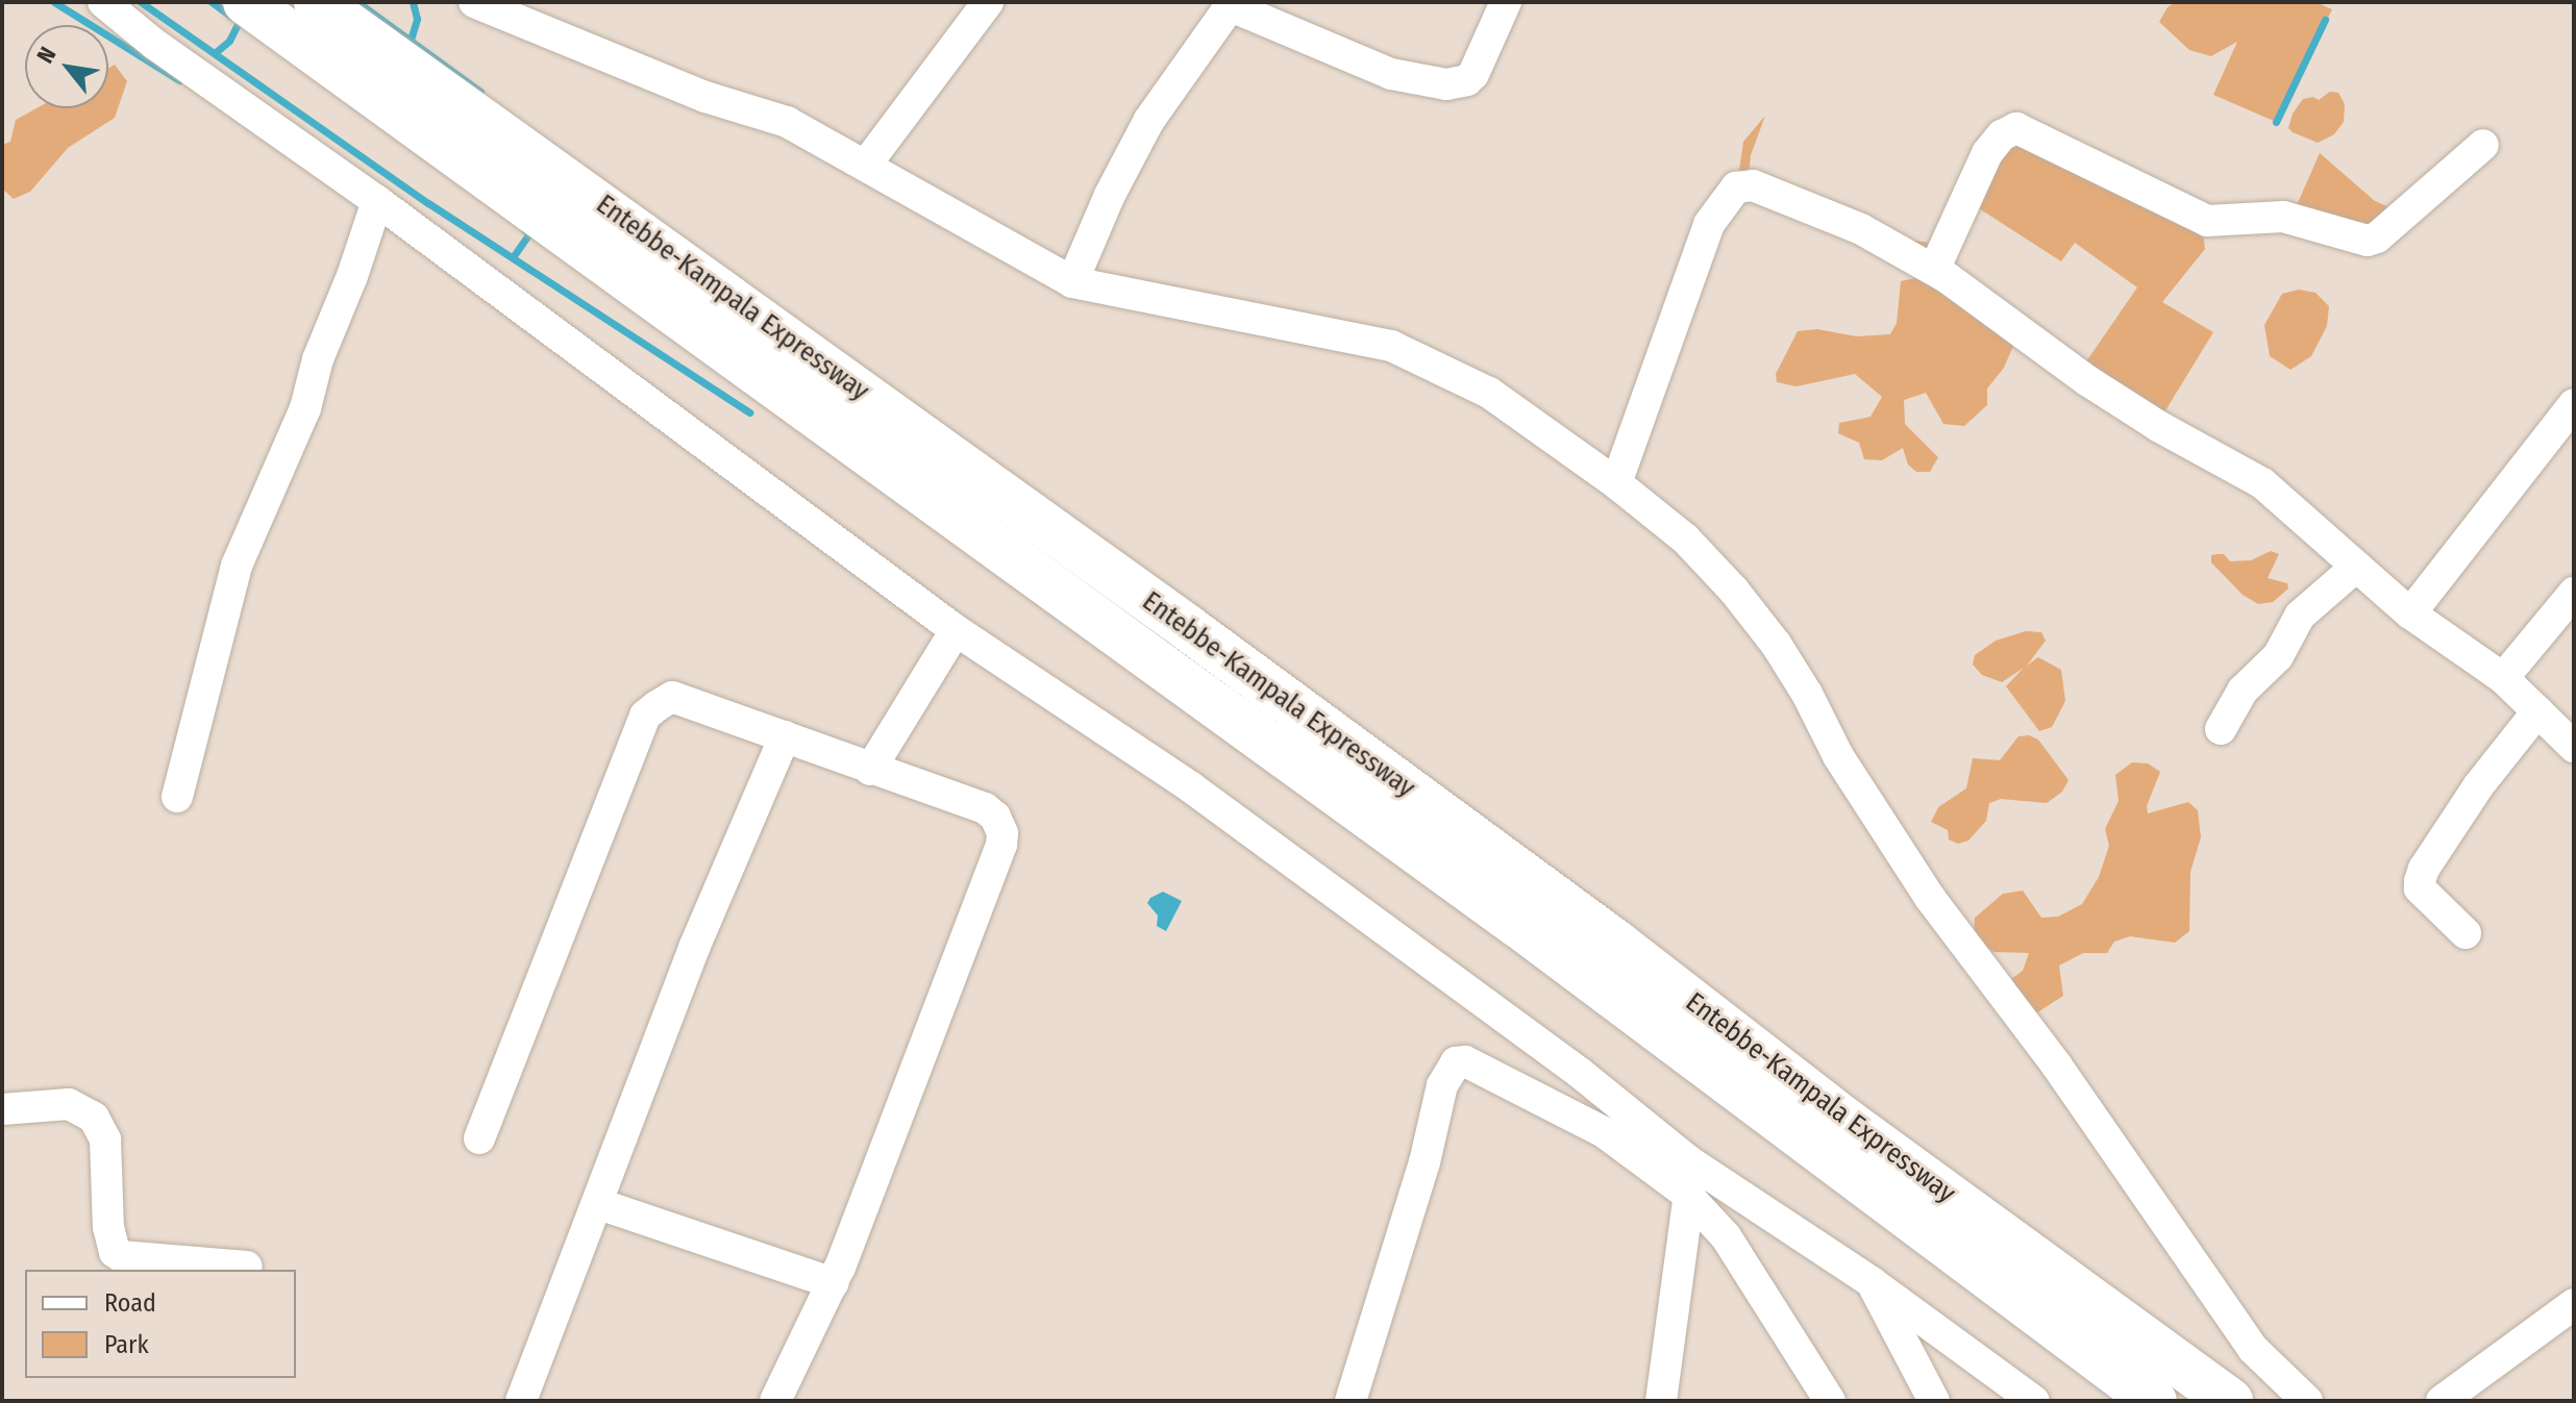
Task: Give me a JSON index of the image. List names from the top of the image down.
{
  "streets": {
    "highway": ["Entebbe-Kampala Expressway"]
  },
  "legend": ["Road", "Park"],
  "north": "top left"
}
